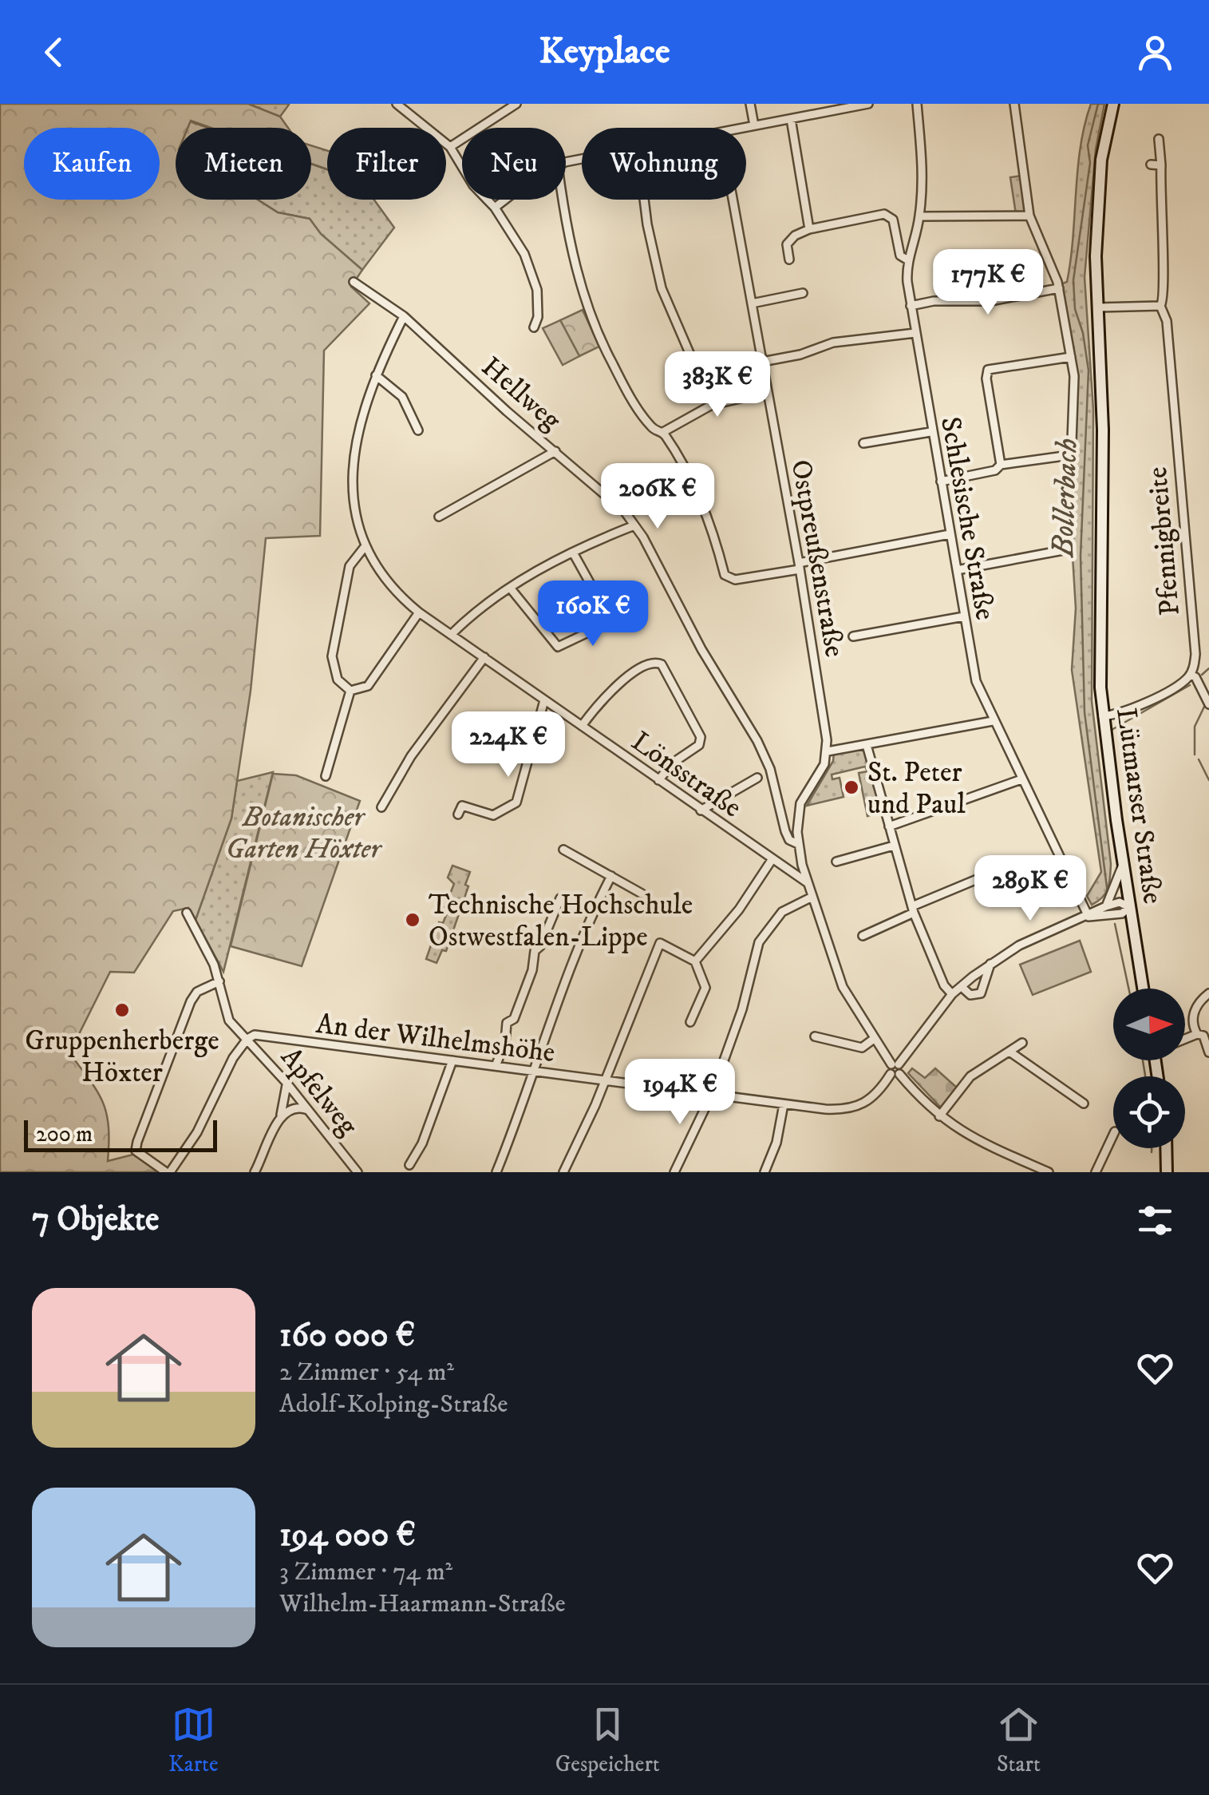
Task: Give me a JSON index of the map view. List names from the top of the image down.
{
  "streets": {
    "main road": ["Lütmarser Straße"],
    "street": [
      "Hellweg",
      "Schlesische Straße",
      "Pfennigbreite",
      "Ostpreußenstraße",
      "Lönsstraße",
      "An der Wilhelmshöhe",
      "Apfelweg"
    ]
  },
  "crossings": [
    ["Hellweg", "Lönsstraße"],
    ["An der Wilhelmshöhe", "Apfelweg"]
  ],
  "water": ["Bollerbach"],
  "parks": ["Botanischer Garten Höxter"],
  "places": ["St. Peter und Paul", "Technische Hochschule Ostwestfalen-Lippe", "Gruppenherberge Höxter"],
  "scale_bar": "200 m",
  "north": "right",
  "page": {
    "header": "Keyplace",
    "chip": [
      "Kaufen",
      "Mieten",
      "Filter",
      "Neu",
      "Wohnung"
    ],
    "price": [
      "177K €",
      "383K €",
      "206K €",
      "160K €",
      "224K €",
      "289K €",
      "194K €"
    ],
    "scale": "200 m",
    "heading": "7 Objekte",
    "list": [
      {
        "name": "160 000 €",
        "note": "2 Zimmer · 54 m² · Adolf-Kolping-Straße"
      },
      {
        "name": "194 000 €",
        "note": "3 Zimmer · 74 m² · Wilhelm-Haarmann-Straße"
      }
    ],
    "tabs": ["Karte", "Gespeichert", "Start"]
  }
}
